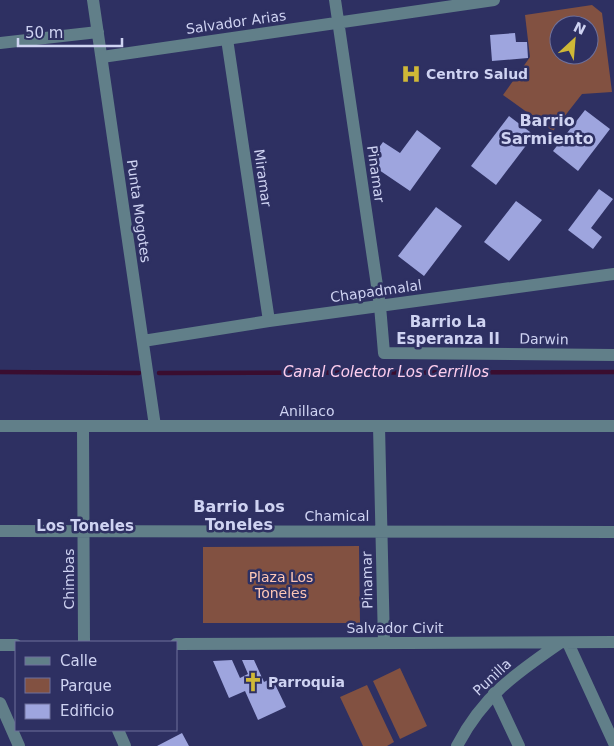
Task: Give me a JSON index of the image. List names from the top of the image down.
{
  "streets": {
    "street": [
      "Salvador Arias",
      "Pinamar",
      "Miramar",
      "Punta Mogotes",
      "Chapadmalal",
      "Darwin",
      "Anillaco",
      "Chamical",
      "Chimbas",
      "Salvador Civit",
      "Punilla"
    ]
  },
  "crossings": [
    ["Salvador Arias", "Pinamar"],
    ["Salvador Arias", "Miramar"],
    ["Salvador Arias", "Punta Mogotes"],
    ["Pinamar", "Chapadmalal"],
    ["Pinamar", "Darwin"],
    ["Pinamar", "Anillaco"],
    ["Pinamar", "Chamical"],
    ["Pinamar", "Salvador Civit"],
    ["Miramar", "Chapadmalal"],
    ["Punta Mogotes", "Chapadmalal"],
    ["Punta Mogotes", "Anillaco"],
    ["Anillaco", "Chimbas"],
    ["Chamical", "Chimbas"],
    ["Salvador Civit", "Punilla"]
  ],
  "districts": [
    "Barrio Sarmiento",
    "Barrio La Esperanza II",
    "Barrio Los Toneles",
    "Los Toneles"
  ],
  "water": ["Canal Colector Los Cerrillos"],
  "parks": ["Plaza Los Toneles"],
  "places": {
    "hospital": ["Centro Salud"],
    "church": ["Parroquia"]
  },
  "legend": ["Calle", "Parque", "Edificio"],
  "scale_bar": "50 m",
  "north": "top right"
}
